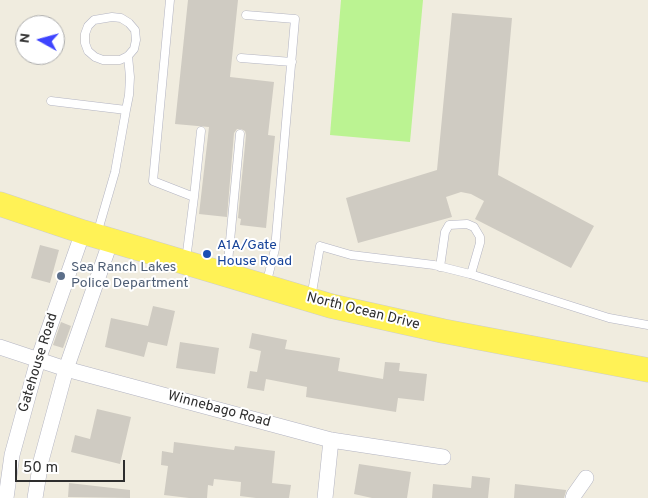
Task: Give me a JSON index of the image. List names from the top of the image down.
{
  "streets": {
    "main road": ["North Ocean Drive"],
    "street": ["Gatehouse Road", "Winnebago Road"]
  },
  "crossings": [
    ["North Ocean Drive", "Gatehouse Road"],
    ["Gatehouse Road", "Winnebago Road"]
  ],
  "places": ["A1A/Gate House Road", "Sea Ranch Lakes Police Department"],
  "scale_bar": "50 m",
  "north": "left"
}
